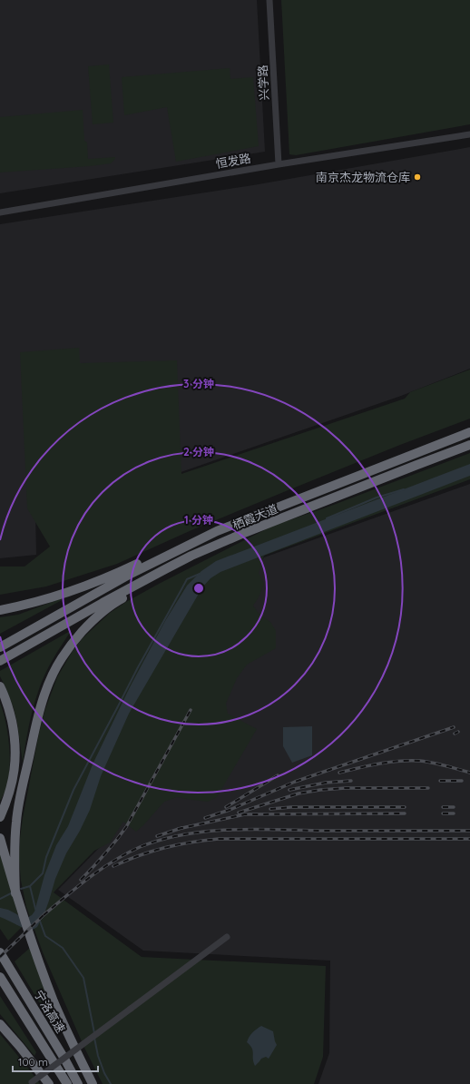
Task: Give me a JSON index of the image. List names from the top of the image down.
{
  "streets": {
    "highway": ["栖霞大道", "宁洛高速"],
    "street": ["兴学路", "恒发路"]
  },
  "crossings": [
    ["兴学路", "恒发路"]
  ],
  "places": ["南京杰龙物流仓库"],
  "scale_bar": "100 m",
  "rings": ["3 分钟", "2 分钟", "1 分钟"]
}
